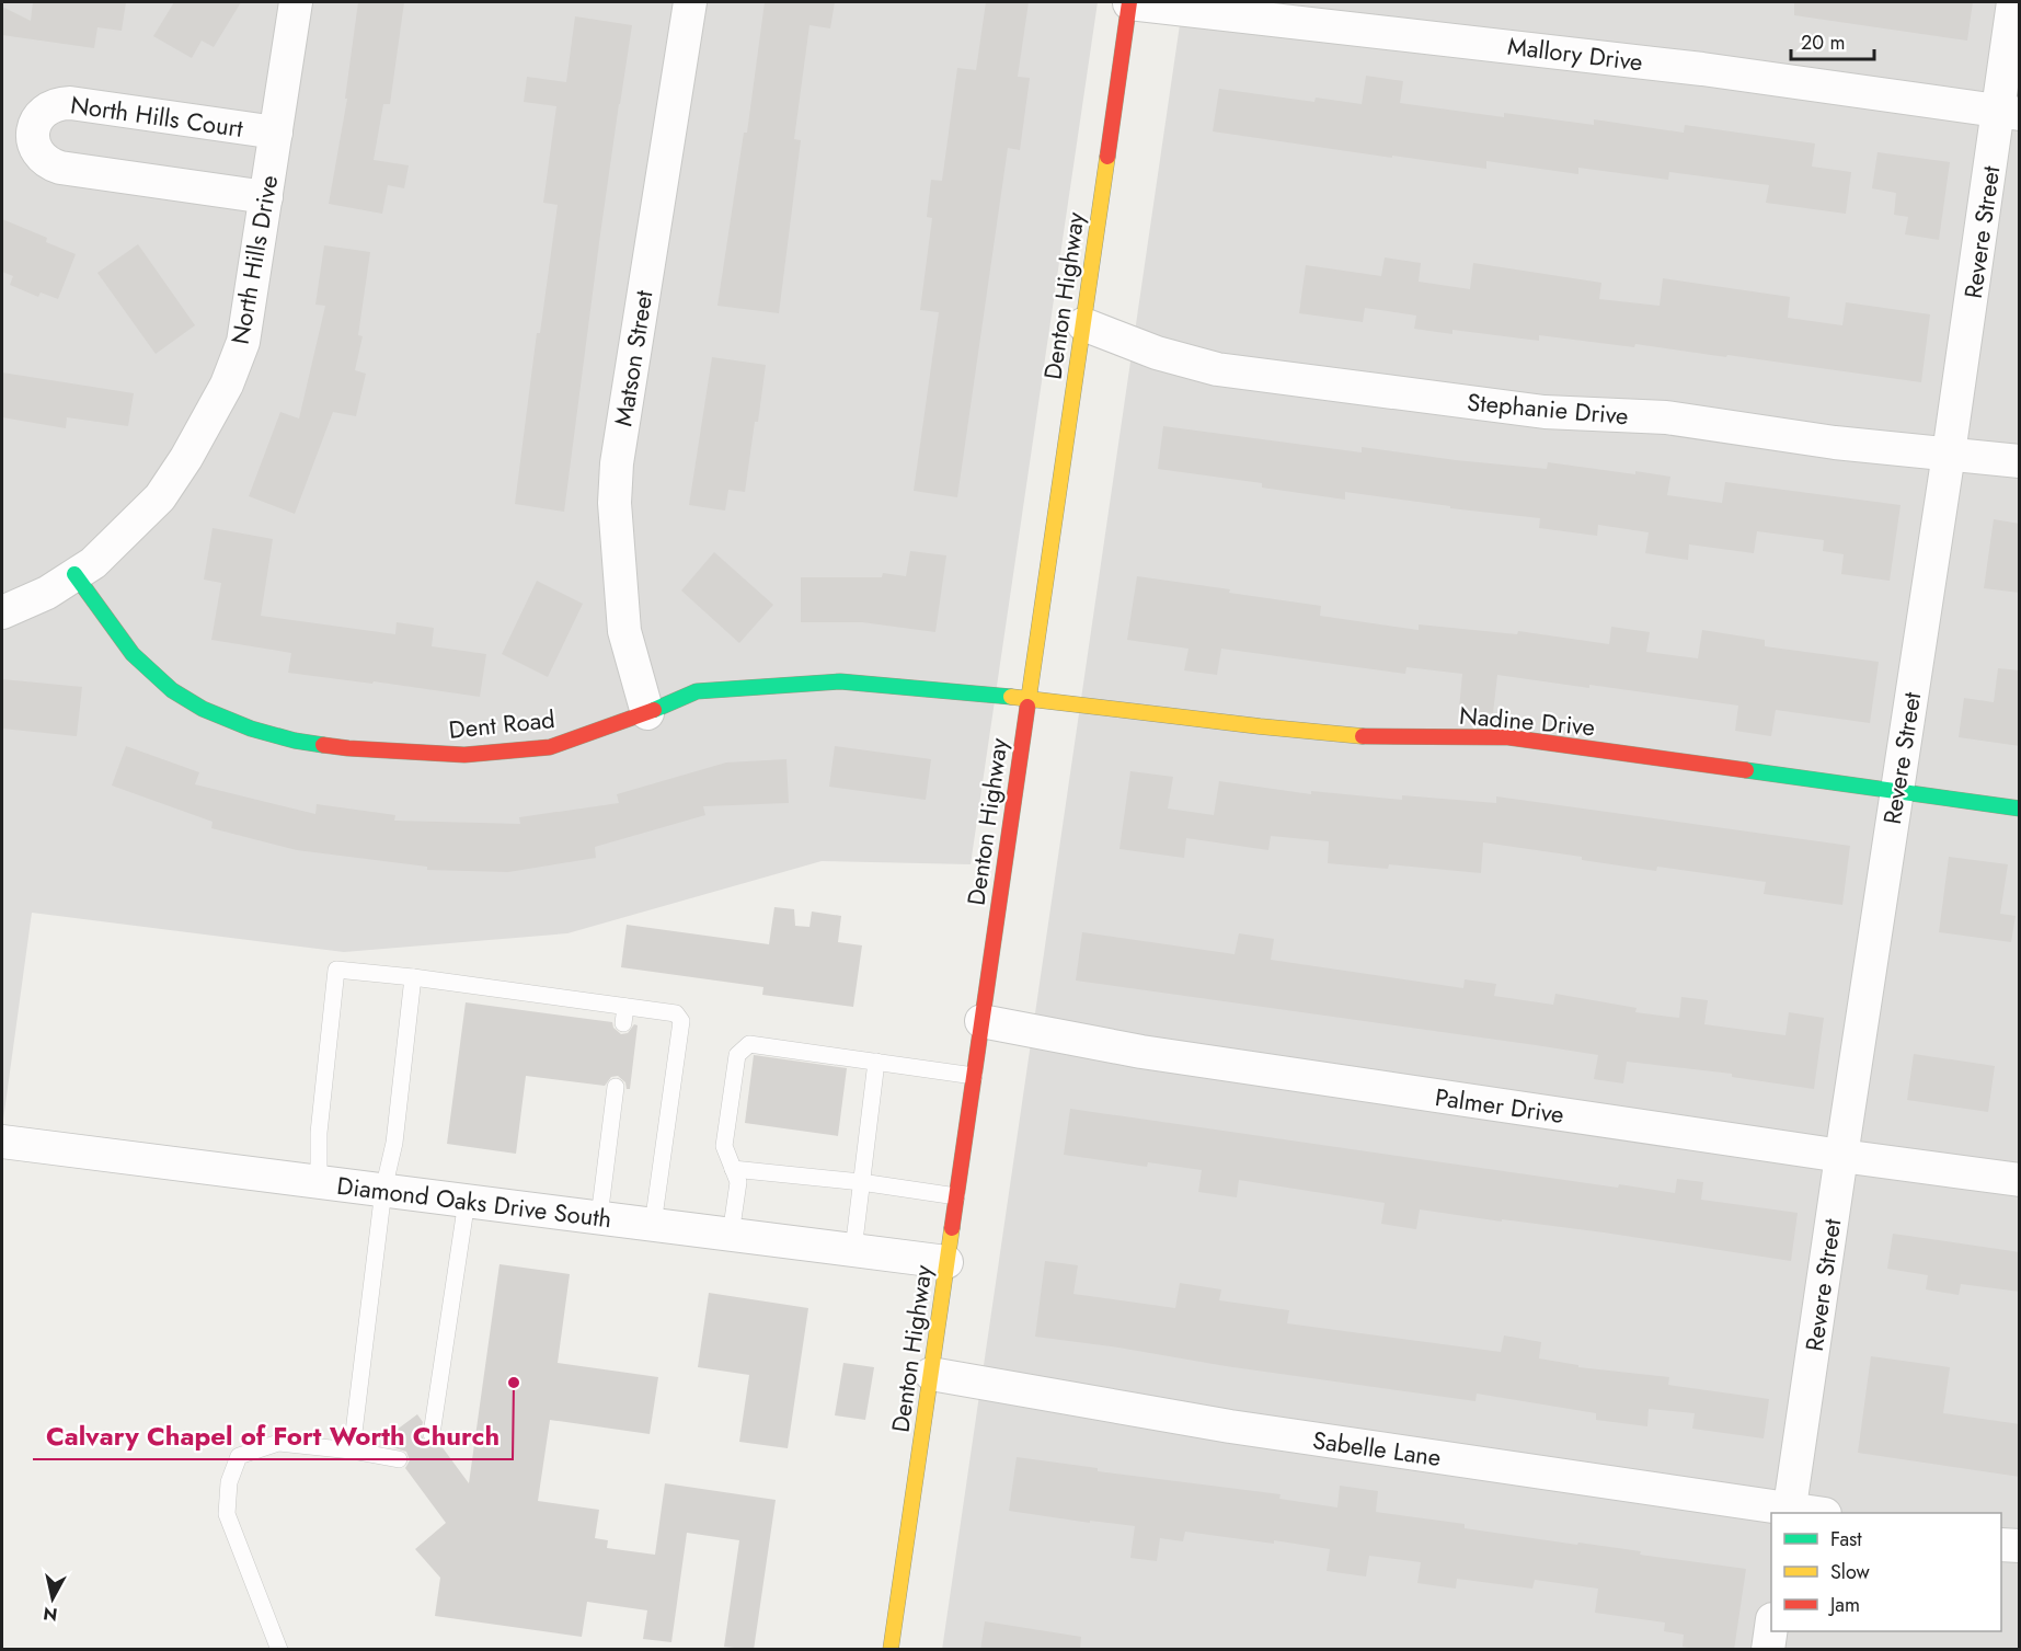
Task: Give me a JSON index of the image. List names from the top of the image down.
{
  "streets": {
    "street": [
      "Mallory Drive",
      "North Hills Court",
      "Revere Street",
      "North Hills Drive",
      "Denton Highway",
      "Matson Street",
      "Stephanie Drive",
      "Nadine Drive",
      "Dent Road",
      "Palmer Drive",
      "Diamond Oaks Drive South",
      "Sabelle Lane"
    ]
  },
  "crossings": [
    ["Mallory Drive", "Revere Street"],
    ["Mallory Drive", "Denton Highway"],
    ["North Hills Court", "North Hills Drive"],
    ["Revere Street", "Stephanie Drive"],
    ["Revere Street", "Nadine Drive"],
    ["Revere Street", "Palmer Drive"],
    ["Revere Street", "Sabelle Lane"],
    ["North Hills Drive", "Dent Road"],
    ["Denton Highway", "Stephanie Drive"],
    ["Denton Highway", "Nadine Drive"],
    ["Denton Highway", "Dent Road"],
    ["Denton Highway", "Palmer Drive"],
    ["Denton Highway", "Diamond Oaks Drive South"],
    ["Denton Highway", "Sabelle Lane"],
    ["Matson Street", "Dent Road"],
    ["Nadine Drive", "Dent Road"]
  ],
  "places": ["Calvary Chapel of Fort Worth Church"],
  "legend": ["Fast", "Slow", "Jam"],
  "scale_bar": "20 m",
  "north": "bottom"
}
